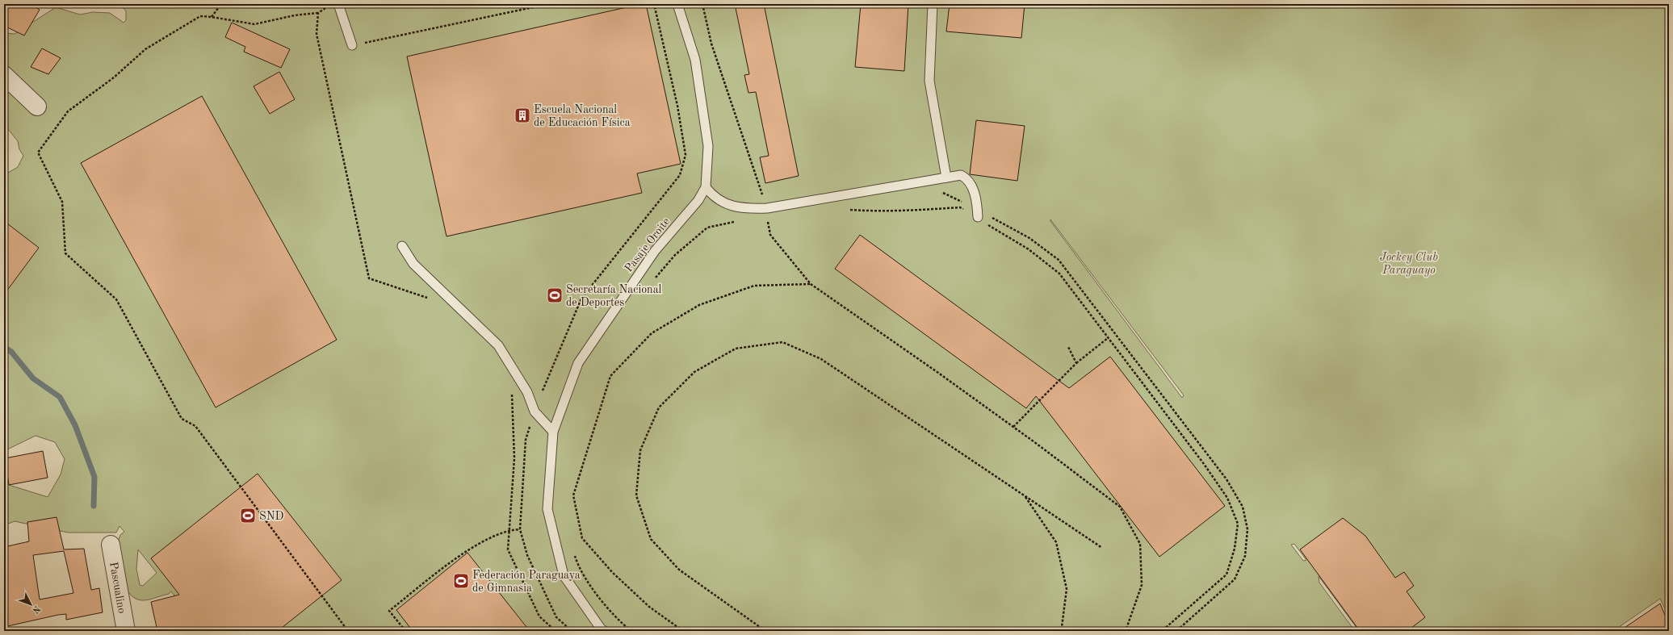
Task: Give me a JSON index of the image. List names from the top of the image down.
{
  "streets": {
    "street": ["Pascualino"],
    "lane": ["Pasaje Oroite"]
  },
  "parks": ["Jockey Club Paraguayo"],
  "places": {
    "building": ["Escuela Nacional de Educación Física"],
    "sports": ["Secretaría Nacional de Deportes", "SND", "Federación Paraguaya de Gimnasia"]
  },
  "north": "bottom right"
}
